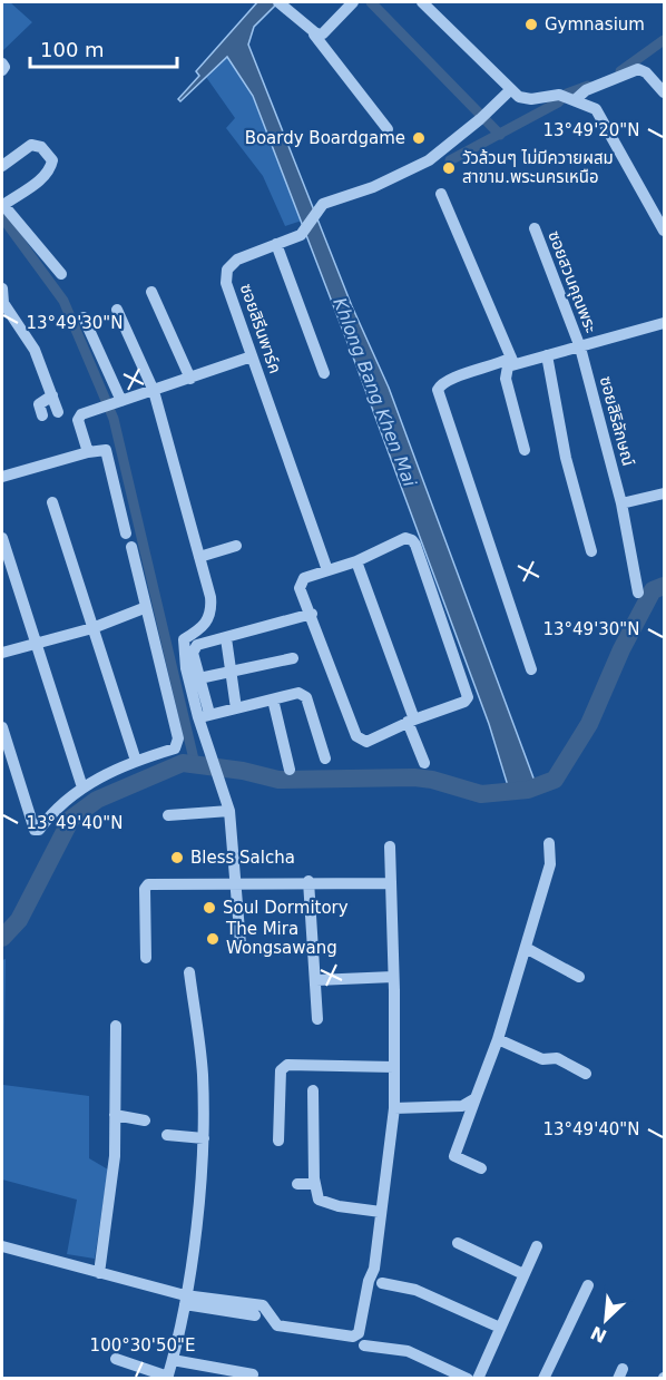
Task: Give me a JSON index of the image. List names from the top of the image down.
{
  "streets": {
    "street": ["ซอยสวนคุณพระ", "ซอยสิรีนพาร์ค", "ซอยสิริลักษณ์"]
  },
  "crossings": [
    ["ซอยสวนคุณพระ", "ซอยสิริลักษณ์"]
  ],
  "water": ["Khlong Bang Khen Mai"],
  "places": [
    "Gymnasium",
    "Boardy Boardgame",
    "วัวล้วนๆ ไม่มีควายผสม สาขาม.พระนครเหนือ",
    "Bless Salcha",
    "Soul Dormitory",
    "The Mira Wongsawang"
  ],
  "scale_bar": "100 m",
  "north": "bottom left",
  "coordinates": [
    "13°49'20\"N",
    "13°49'30\"N",
    "13°49'40\"N",
    "100°30'50\"E"
  ]
}
